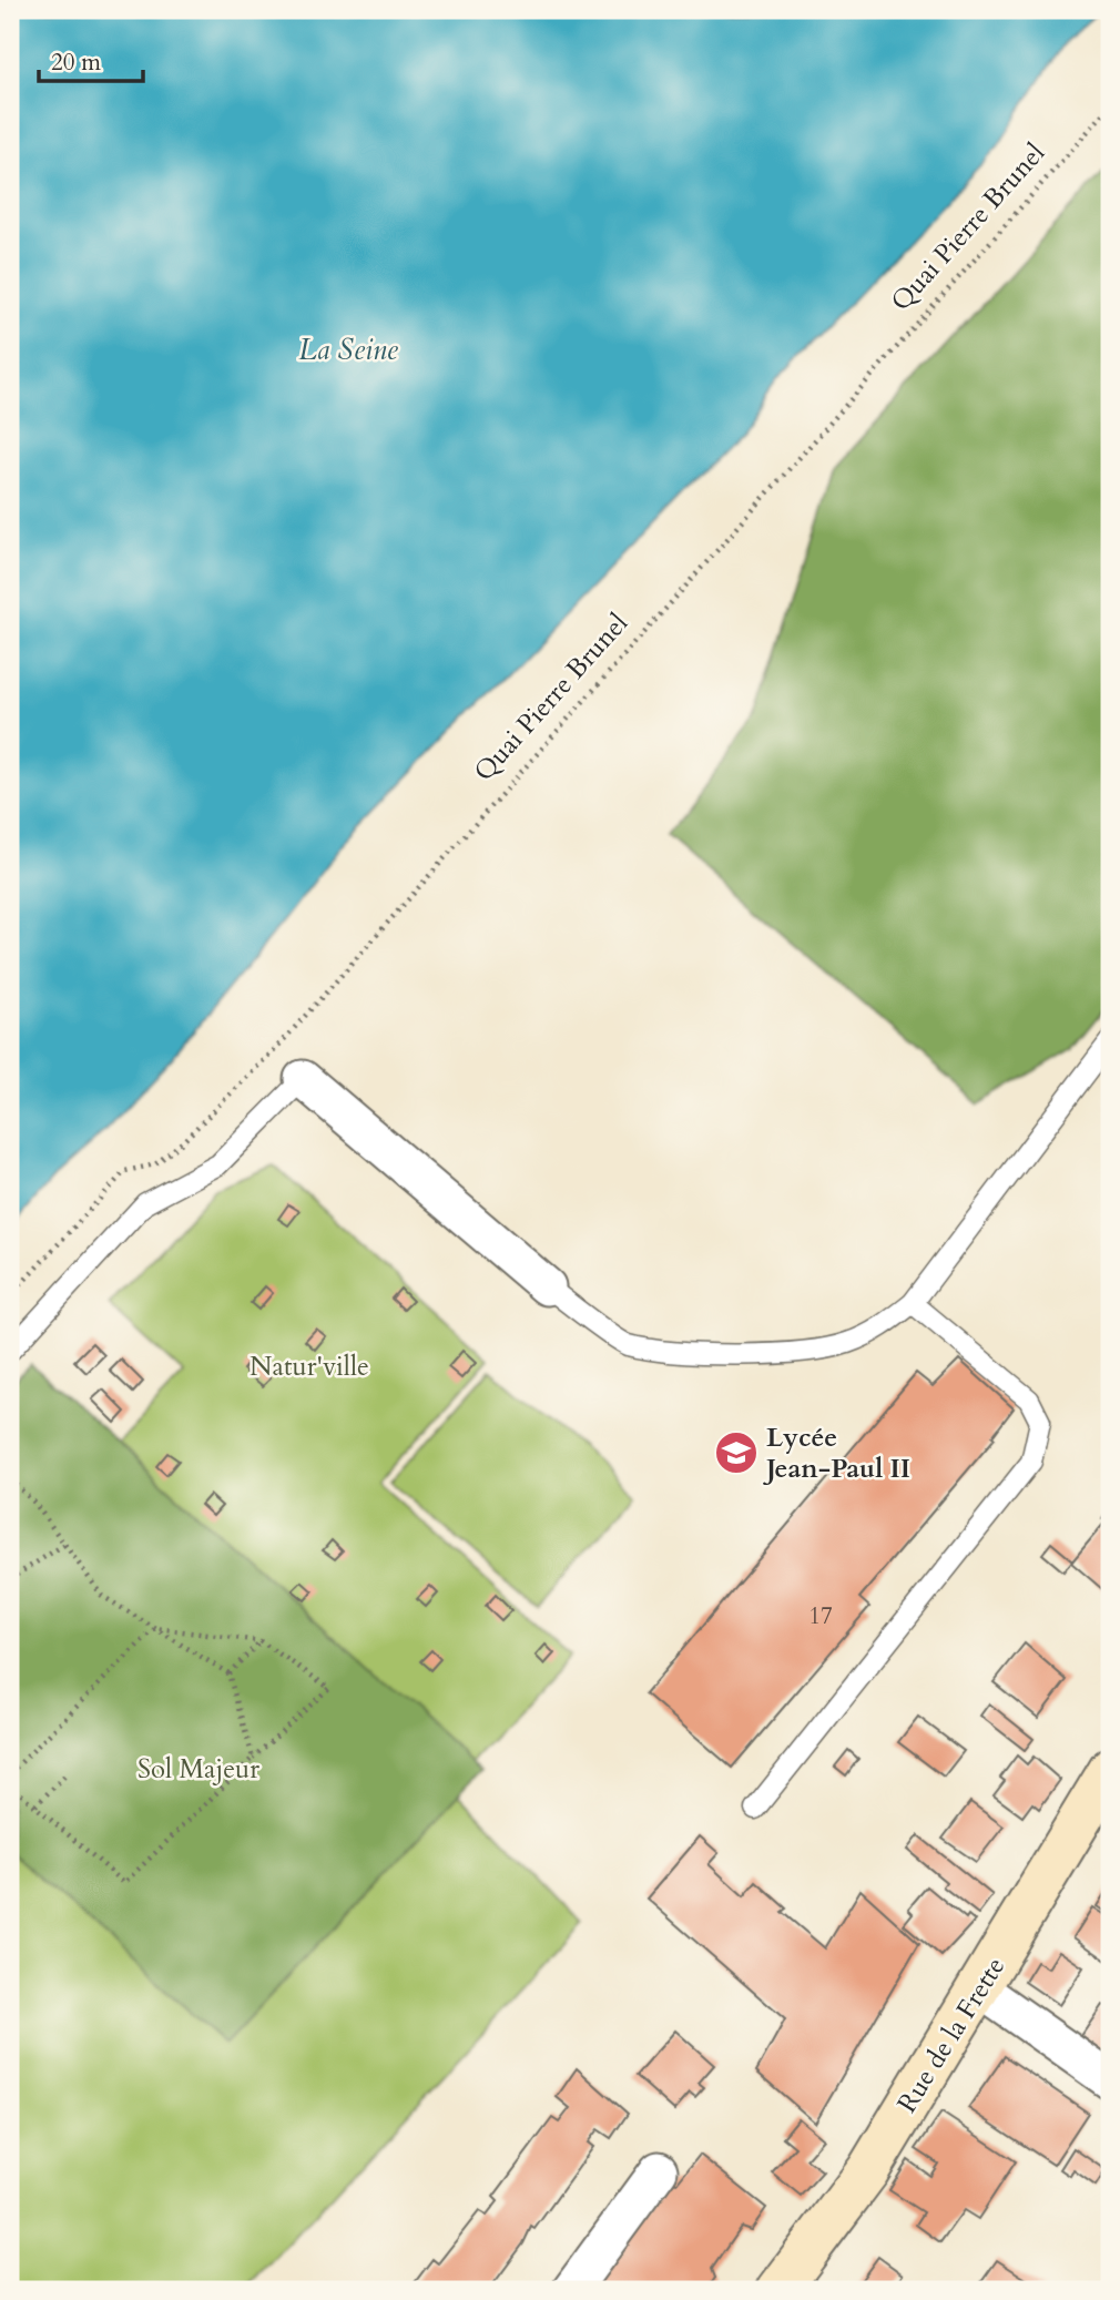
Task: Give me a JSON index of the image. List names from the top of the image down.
{
  "streets": {
    "street": ["Rue de la Frette"],
    "path": ["Quai Pierre Brunel"]
  },
  "water": ["La Seine"],
  "parks": ["Natur'ville", "Sol Majeur"],
  "places": {
    "school or university": ["Lycée Jean-Paul II"]
  },
  "house_numbers": ["17"],
  "scale_bar": "20 m"
}
